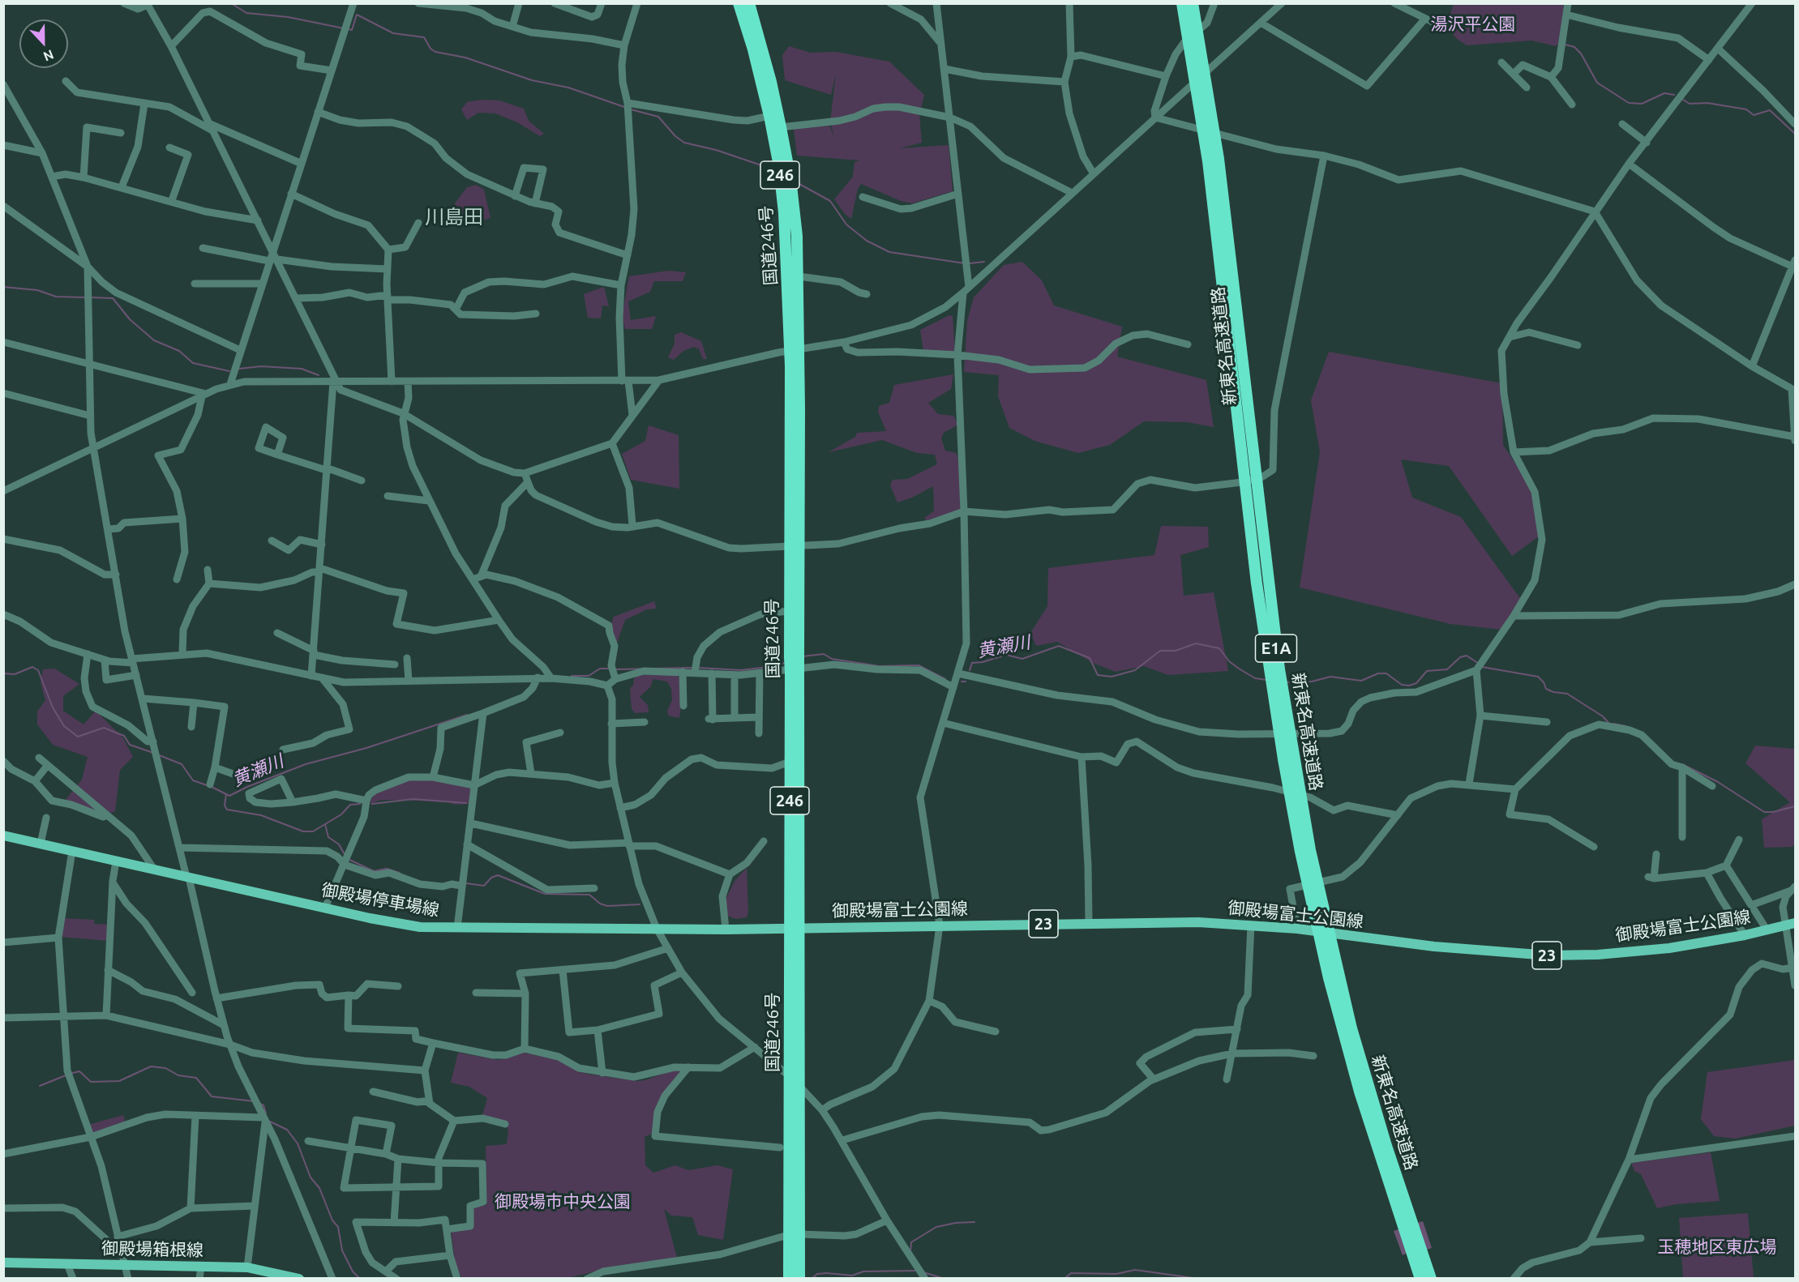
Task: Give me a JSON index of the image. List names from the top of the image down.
{
  "streets": {
    "highway": [
      "246",
      "国道246号",
      "新東名高速道路",
      "E1A"
    ],
    "main road": [
      "御殿場停車場線",
      "御殿場富士公園線",
      "23",
      "御殿場箱根線"
    ]
  },
  "crossings": [
    ["国道246号", "御殿場停車場線"],
    ["国道246号", "御殿場富士公園線"],
    ["御殿場停車場線", "御殿場富士公園線"]
  ],
  "districts": ["川島田"],
  "water": ["黄瀬川"],
  "parks": ["湯沢平公園", "御殿場市中央公園", "玉穂地区東広場"],
  "north": "bottom"
}
